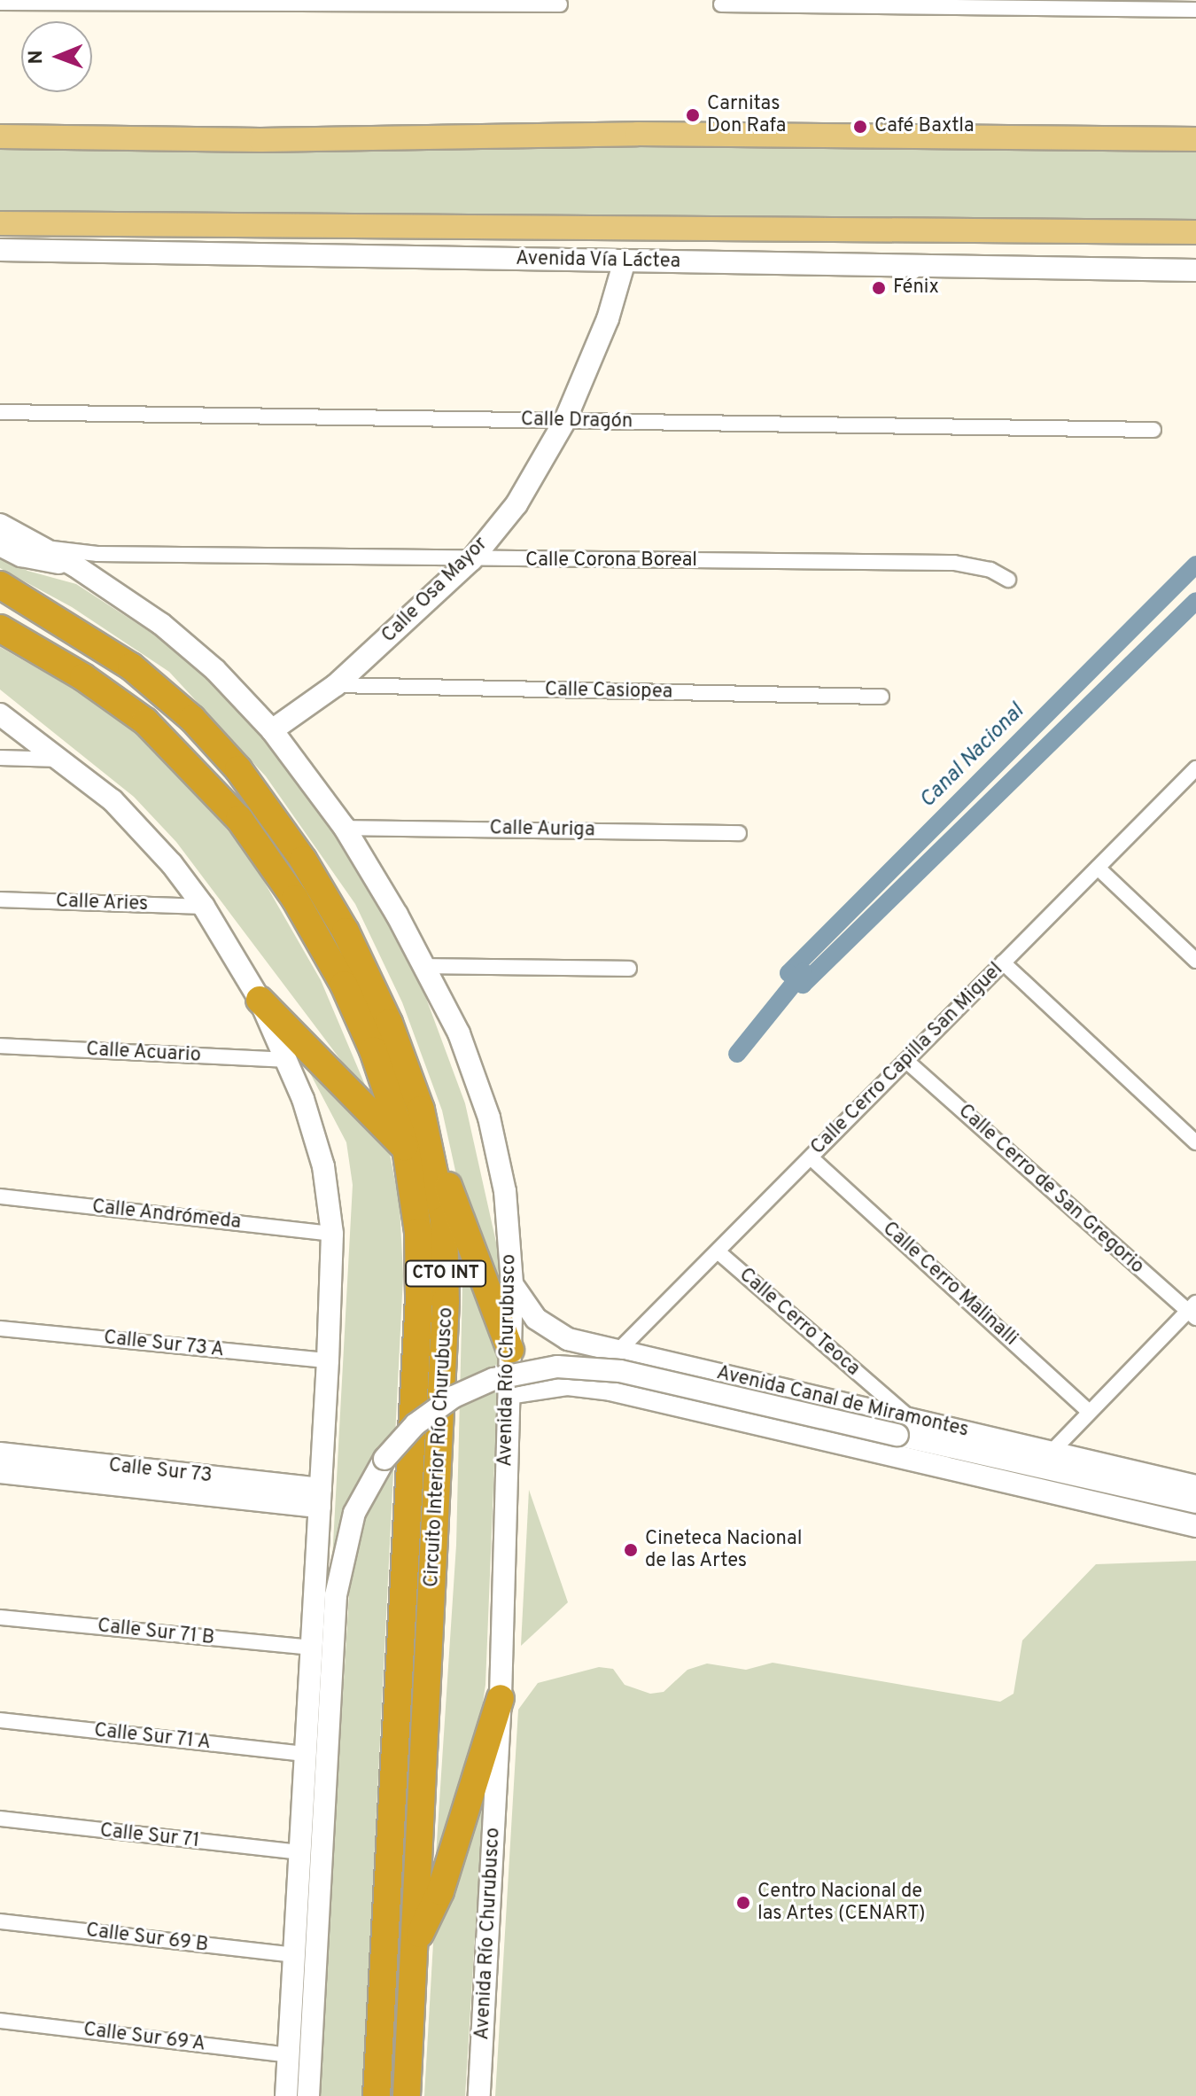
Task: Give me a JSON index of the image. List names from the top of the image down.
{
  "streets": {
    "highway": ["CTO INT", "Circuito Interior Río Churubusco"],
    "main road": [
      "Avenida Vía Láctea",
      "Calle Osa Mayor",
      "Avenida Río Churubusco",
      "Avenida Canal de Miramontes",
      "Calle Sur 73"
    ],
    "street": [
      "Calle Dragón",
      "Calle Corona Boreal",
      "Calle Casiopea",
      "Calle Auriga",
      "Calle Aries",
      "Calle Acuario",
      "Calle Cerro Capilla San Miguel",
      "Calle Cerro de San Gregorio",
      "Calle Andrómeda",
      "Calle Cerro Malinalli",
      "Calle Cerro Teoca",
      "Calle Sur 73 A",
      "Calle Sur 71 B",
      "Calle Sur 71 A",
      "Calle Sur 71",
      "Calle Sur 69 B",
      "Calle Sur 69 A"
    ]
  },
  "crossings": [
    ["Avenida Vía Láctea", "Calle Osa Mayor"],
    ["Calle Dragón", "Calle Osa Mayor"],
    ["Calle Corona Boreal", "Calle Osa Mayor"],
    ["Calle Corona Boreal", "Avenida Río Churubusco"],
    ["Calle Osa Mayor", "Calle Casiopea"],
    ["Calle Osa Mayor", "Avenida Río Churubusco"],
    ["Calle Auriga", "Avenida Río Churubusco"],
    ["Calle Cerro Capilla San Miguel", "Calle Cerro de San Gregorio"],
    ["Calle Cerro Capilla San Miguel", "Calle Cerro Malinalli"],
    ["Calle Cerro Capilla San Miguel", "Calle Cerro Teoca"],
    ["Calle Cerro Capilla San Miguel", "Avenida Canal de Miramontes"],
    ["Calle Cerro Teoca", "Avenida Canal de Miramontes"],
    ["Avenida Río Churubusco", "Avenida Canal de Miramontes"]
  ],
  "water": ["Canal Nacional"],
  "places": [
    "Carnitas Don Rafa",
    "Café Baxtla",
    "Fénix",
    "Cineteca Nacional de las Artes",
    "Centro Nacional de las Artes (CENART)"
  ],
  "north": "left"
}
